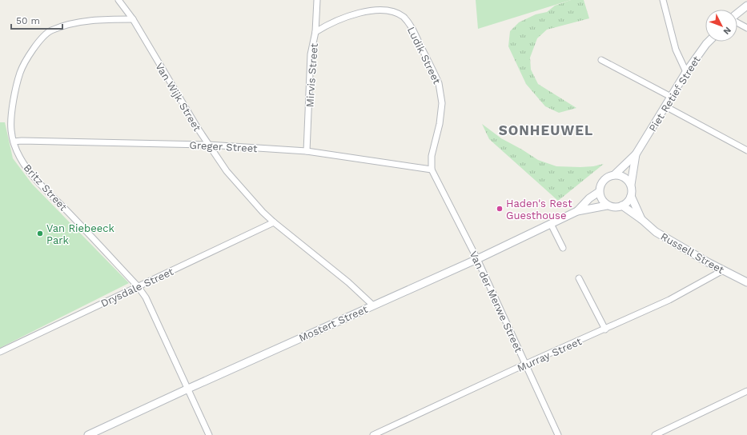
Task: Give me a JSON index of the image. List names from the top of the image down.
{
  "streets": {
    "street": [
      "Ludik Street",
      "Mirvis Street",
      "Piet Retief Street",
      "Van Wijk Street",
      "Greger Street",
      "Britz Street",
      "Russell Street",
      "Drysdale Street",
      "Van der Merwe Street",
      "Mostert Street",
      "Murray Street"
    ]
  },
  "crossings": [
    ["Ludik Street", "Mirvis Street"],
    ["Ludik Street", "Greger Street"],
    ["Ludik Street", "Van der Merwe Street"],
    ["Mirvis Street", "Greger Street"],
    ["Piet Retief Street", "Russell Street"],
    ["Piet Retief Street", "Mostert Street"],
    ["Van Wijk Street", "Greger Street"],
    ["Van Wijk Street", "Britz Street"],
    ["Van Wijk Street", "Drysdale Street"],
    ["Van Wijk Street", "Mostert Street"],
    ["Greger Street", "Britz Street"],
    ["Greger Street", "Van der Merwe Street"],
    ["Britz Street", "Drysdale Street"],
    ["Britz Street", "Mostert Street"],
    ["Russell Street", "Mostert Street"],
    ["Russell Street", "Murray Street"],
    ["Van der Merwe Street", "Mostert Street"],
    ["Van der Merwe Street", "Murray Street"]
  ],
  "districts": ["SONHEUWEL"],
  "places": ["Haden's Rest Guesthouse", "Van Riebeeck Park"],
  "scale_bar": "50 m",
  "north": "bottom right"
}
